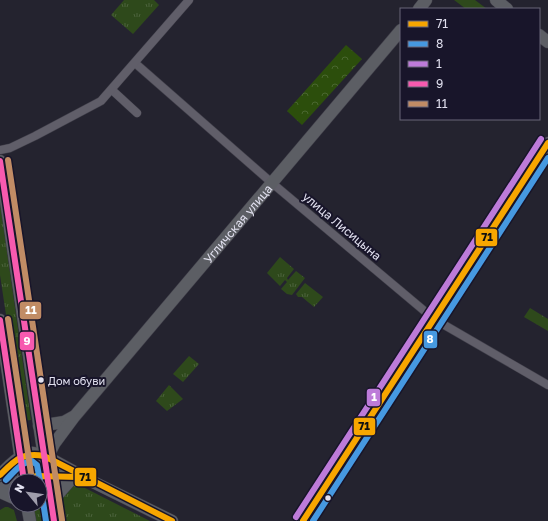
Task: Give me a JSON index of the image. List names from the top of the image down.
{
  "streets": {
    "main road": ["Угличская улица"],
    "street": ["улица Лисицына"]
  },
  "crossings": [
    ["Угличская улица", "улица Лисицына"]
  ],
  "places": ["Дом обуви"],
  "lines": [
    "transit line 1",
    "transit line 71",
    "transit line 8",
    "transit line 11",
    "transit line 9"
  ],
  "legend": [
    "71",
    "8",
    "1",
    "9",
    "11"
  ],
  "north": "top left"
}
